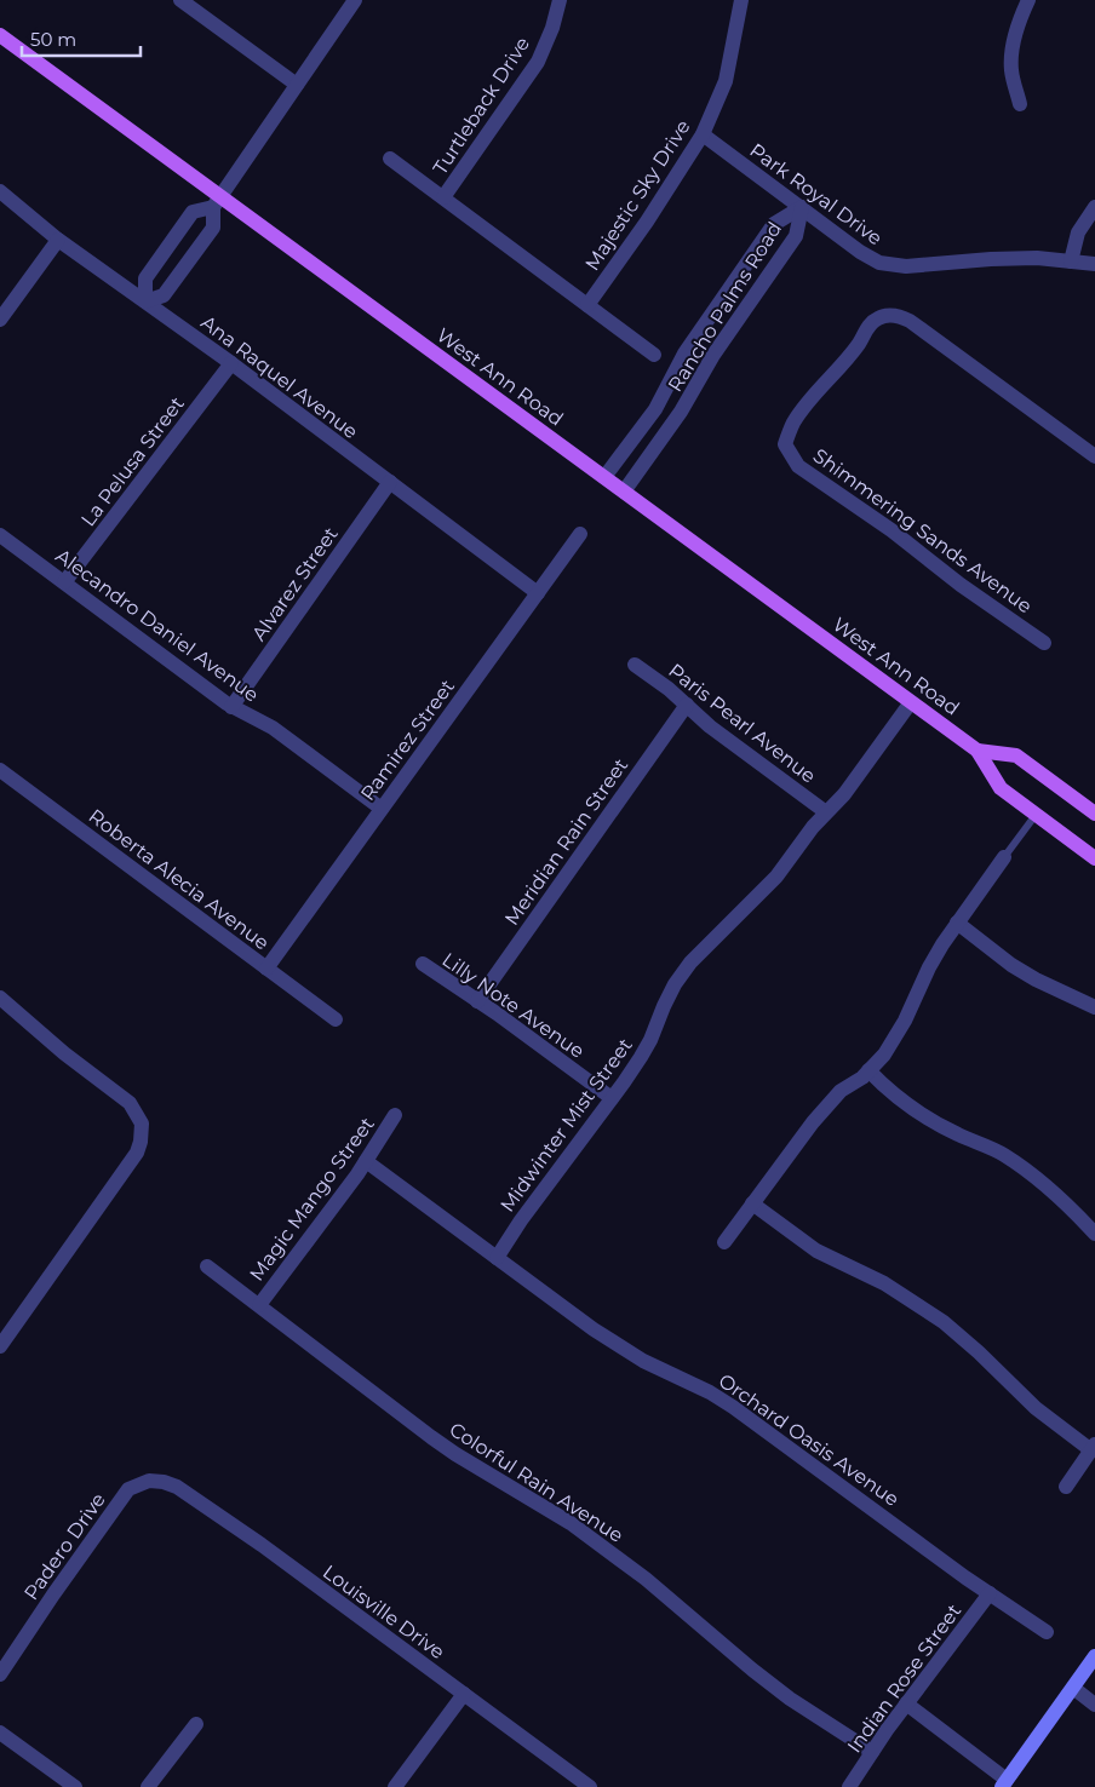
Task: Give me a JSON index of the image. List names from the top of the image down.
{
  "streets": {
    "main road": ["West Ann Road"],
    "street": [
      "Turtleback Drive",
      "Park Royal Drive",
      "Majestic Sky Drive",
      "Rancho Palms Road",
      "Ana Raquel Avenue",
      "La Pelusa Street",
      "Shimmering Sands Avenue",
      "Alvarez Street",
      "Alecandro Daniel Avenue",
      "Paris Pearl Avenue",
      "Ramirez Street",
      "Meridian Rain Street",
      "Roberta Alecia Avenue",
      "Lilly Note Avenue",
      "Midwinter Mist Street",
      "Magic Mango Street",
      "Orchard Oasis Avenue",
      "Colorful Rain Avenue",
      "Padero Drive",
      "Louisville Drive",
      "Indian Rose Street"
    ]
  },
  "crossings": [
    ["Park Royal Drive", "Majestic Sky Drive"],
    ["Park Royal Drive", "Rancho Palms Road"],
    ["Rancho Palms Road", "West Ann Road"],
    ["Ana Raquel Avenue", "La Pelusa Street"],
    ["Ana Raquel Avenue", "Alvarez Street"],
    ["Ana Raquel Avenue", "Ramirez Street"],
    ["West Ann Road", "Midwinter Mist Street"],
    ["La Pelusa Street", "Alecandro Daniel Avenue"],
    ["Alvarez Street", "Alecandro Daniel Avenue"],
    ["Alecandro Daniel Avenue", "Ramirez Street"],
    ["Paris Pearl Avenue", "Meridian Rain Street"],
    ["Paris Pearl Avenue", "Midwinter Mist Street"],
    ["Ramirez Street", "Roberta Alecia Avenue"],
    ["Meridian Rain Street", "Lilly Note Avenue"],
    ["Lilly Note Avenue", "Midwinter Mist Street"],
    ["Midwinter Mist Street", "Orchard Oasis Avenue"],
    ["Magic Mango Street", "Orchard Oasis Avenue"],
    ["Magic Mango Street", "Colorful Rain Avenue"],
    ["Orchard Oasis Avenue", "Indian Rose Street"],
    ["Colorful Rain Avenue", "Indian Rose Street"],
    ["Padero Drive", "Louisville Drive"]
  ],
  "scale_bar": "50 m"
}
